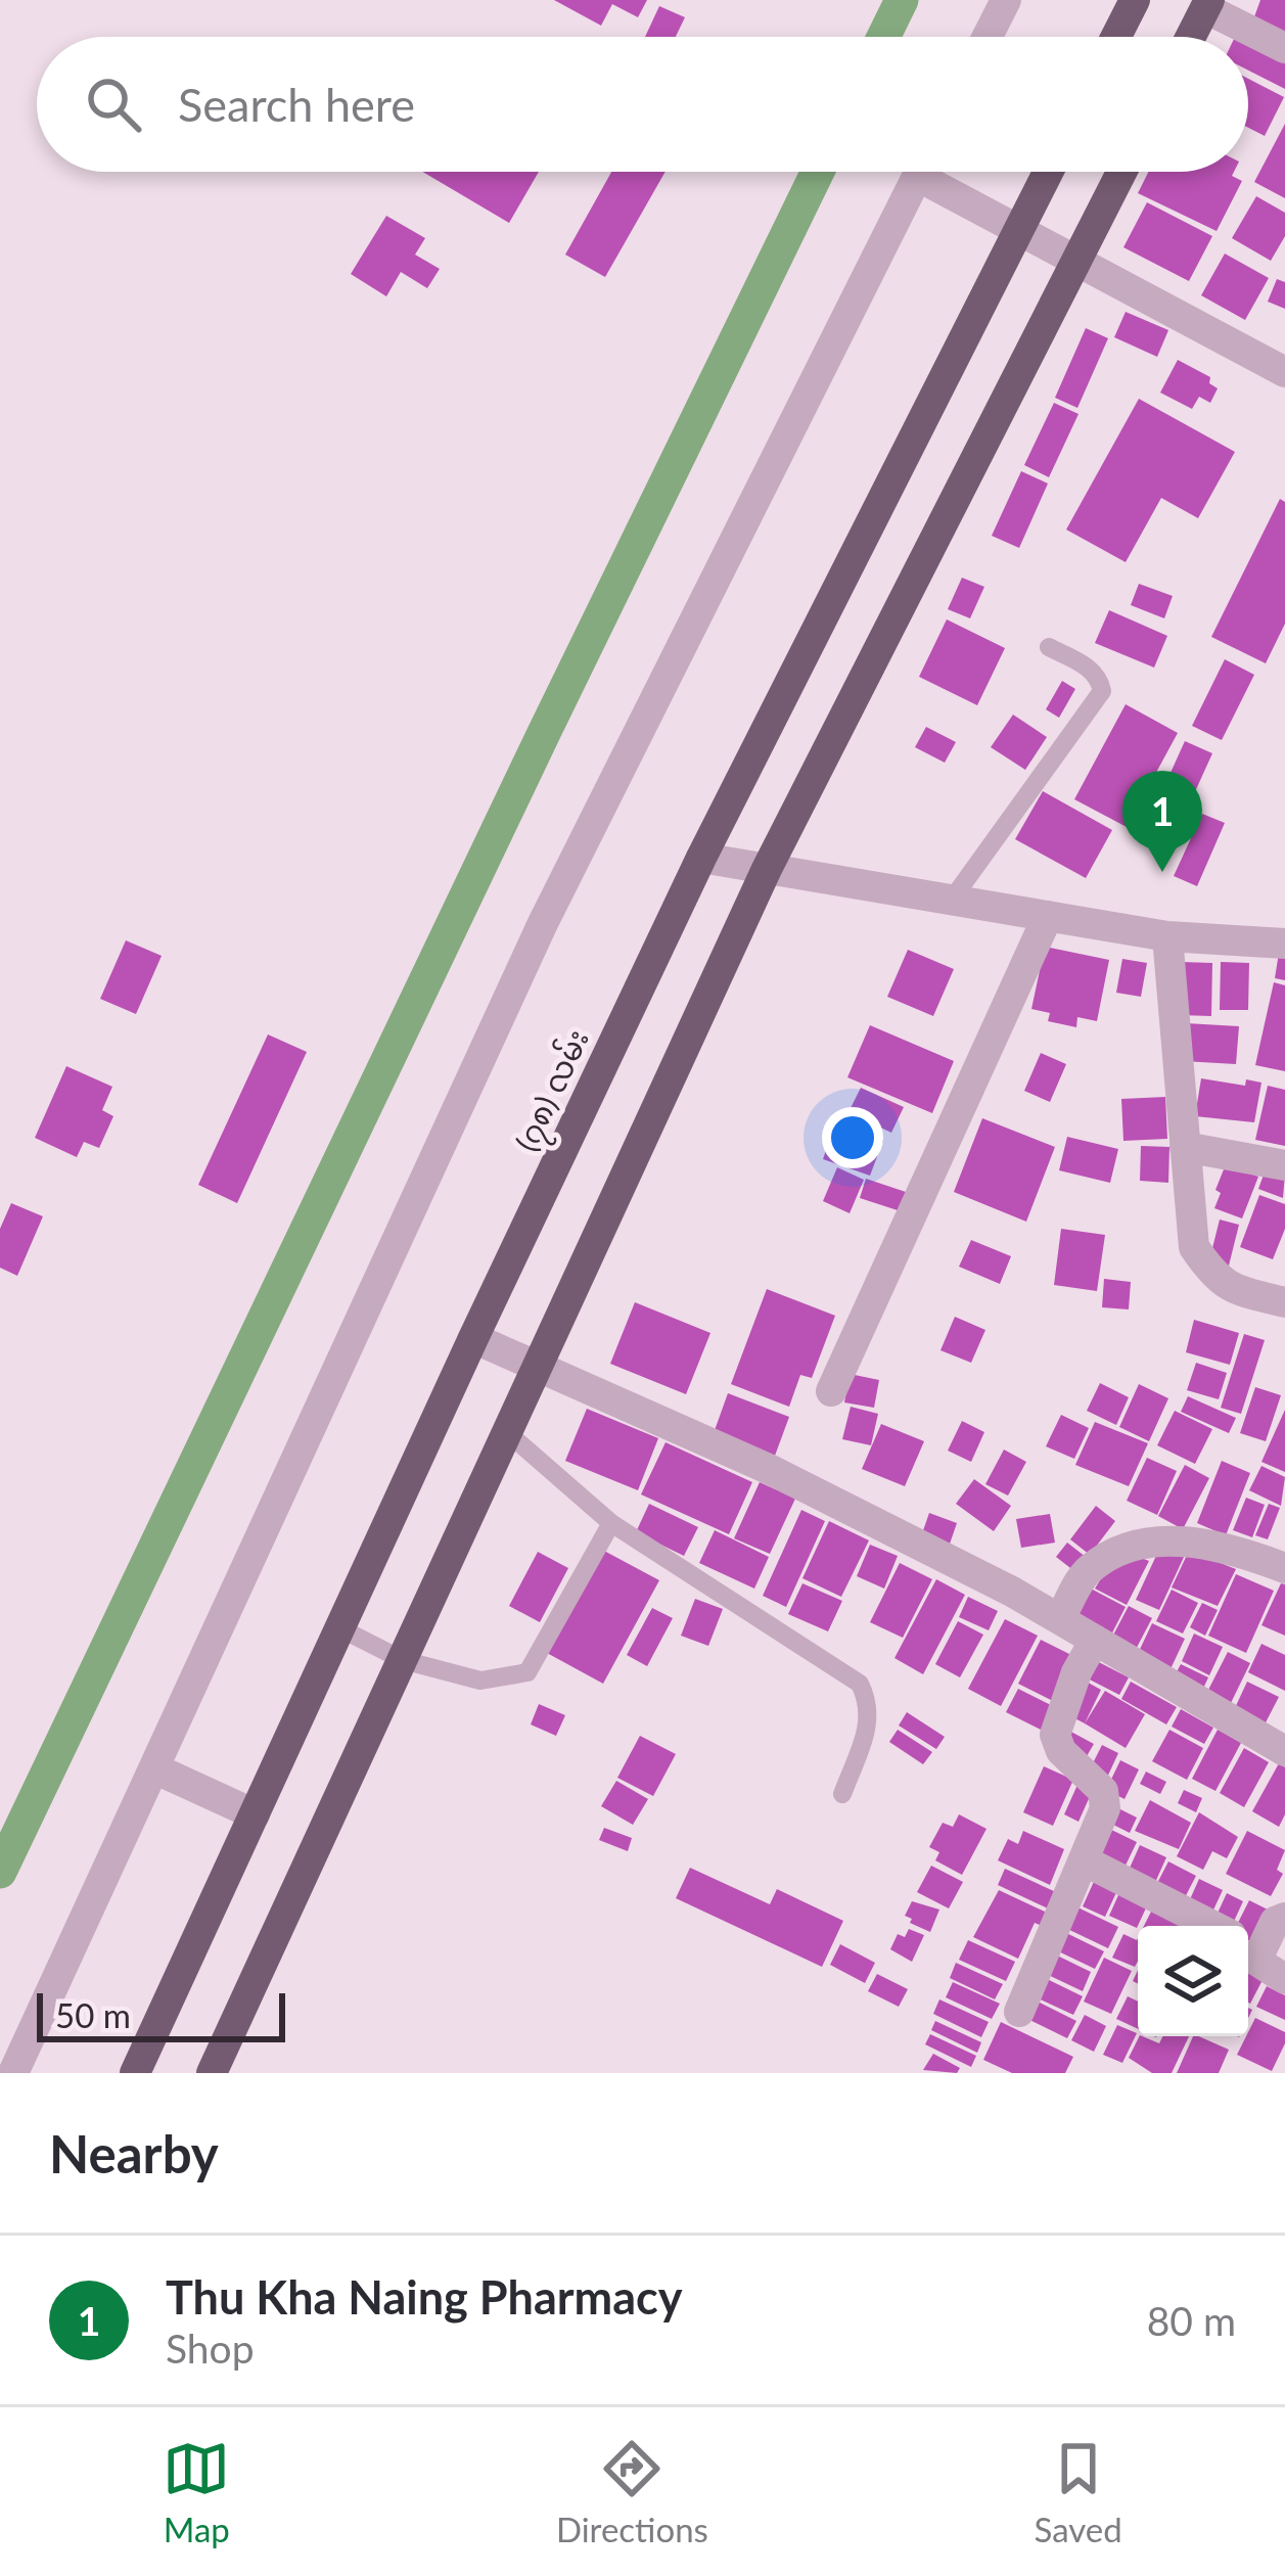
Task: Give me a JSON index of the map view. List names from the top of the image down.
{
  "streets": {
    "main road": ["(၇၈) လမ်း"]
  },
  "scale_bar": "50 m",
  "page": {
    "search": "Search here",
    "pins": "1",
    "scale": "50 m",
    "heading": "Nearby",
    "list": [
      {
        "mark": "1",
        "name": "Thu Kha Naing Pharmacy",
        "note": "Shop",
        "value": "80 m"
      }
    ],
    "nav": ["Map", "Directions", "Saved"]
  }
}
